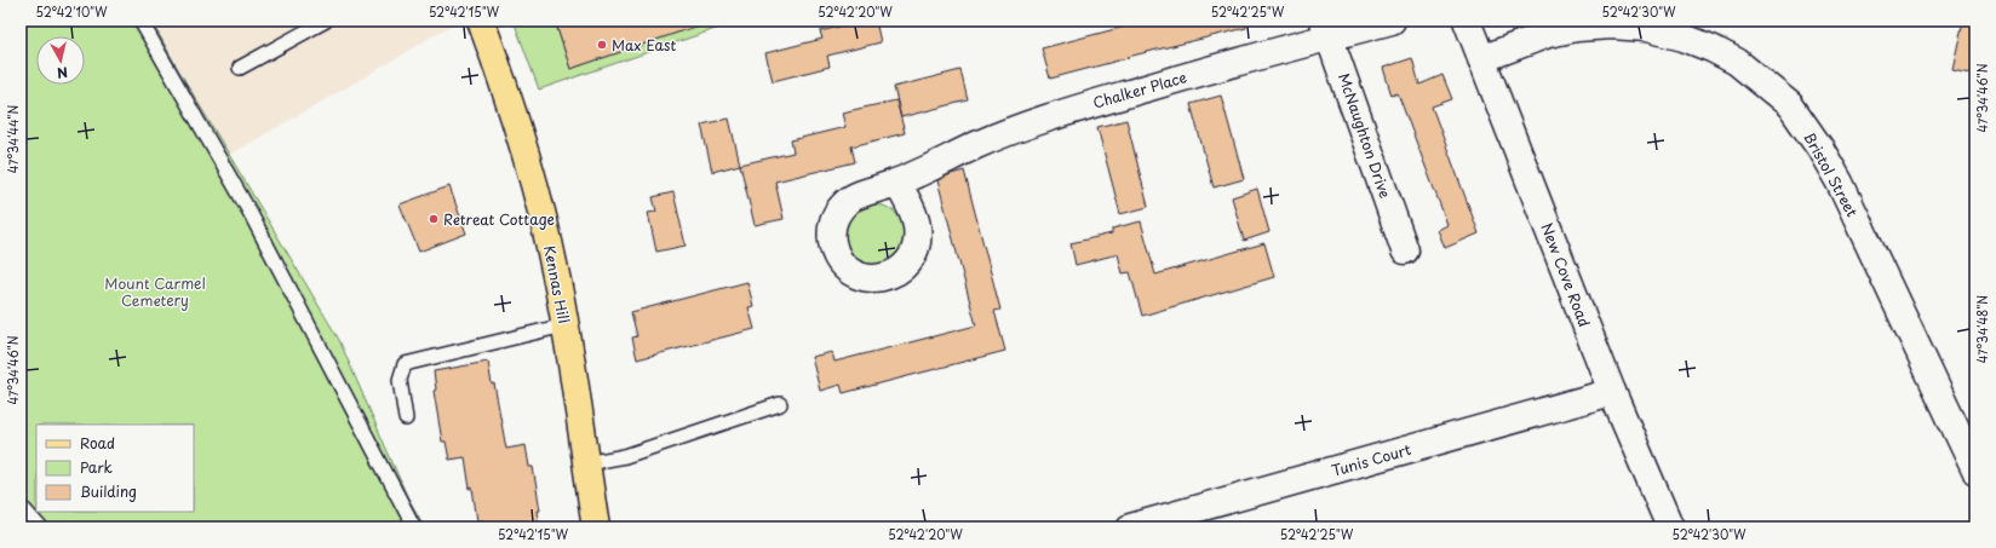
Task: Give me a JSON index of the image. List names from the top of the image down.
{
  "streets": {
    "main road": ["Kennas Hill"],
    "street": [
      "Chalker Place",
      "McNaughton Drive",
      "Bristol Street",
      "New Cove Road",
      "Tunis Court"
    ]
  },
  "crossings": [
    ["Chalker Place", "McNaughton Drive"],
    ["Bristol Street", "New Cove Road"],
    ["New Cove Road", "Tunis Court"]
  ],
  "parks": ["Mount Carmel Cemetery"],
  "places": ["Max East", "Retreat Cottage"],
  "legend": ["Road", "Park", "Building"],
  "north": "bottom",
  "coordinates": [
    "52°42'10\"W",
    "52°42'15\"W",
    "52°42'20\"W",
    "52°42'25\"W",
    "52°42'30\"W",
    "47°34'46\"N",
    "47°34'44\"N",
    "47°34'48\"N"
  ]
}
